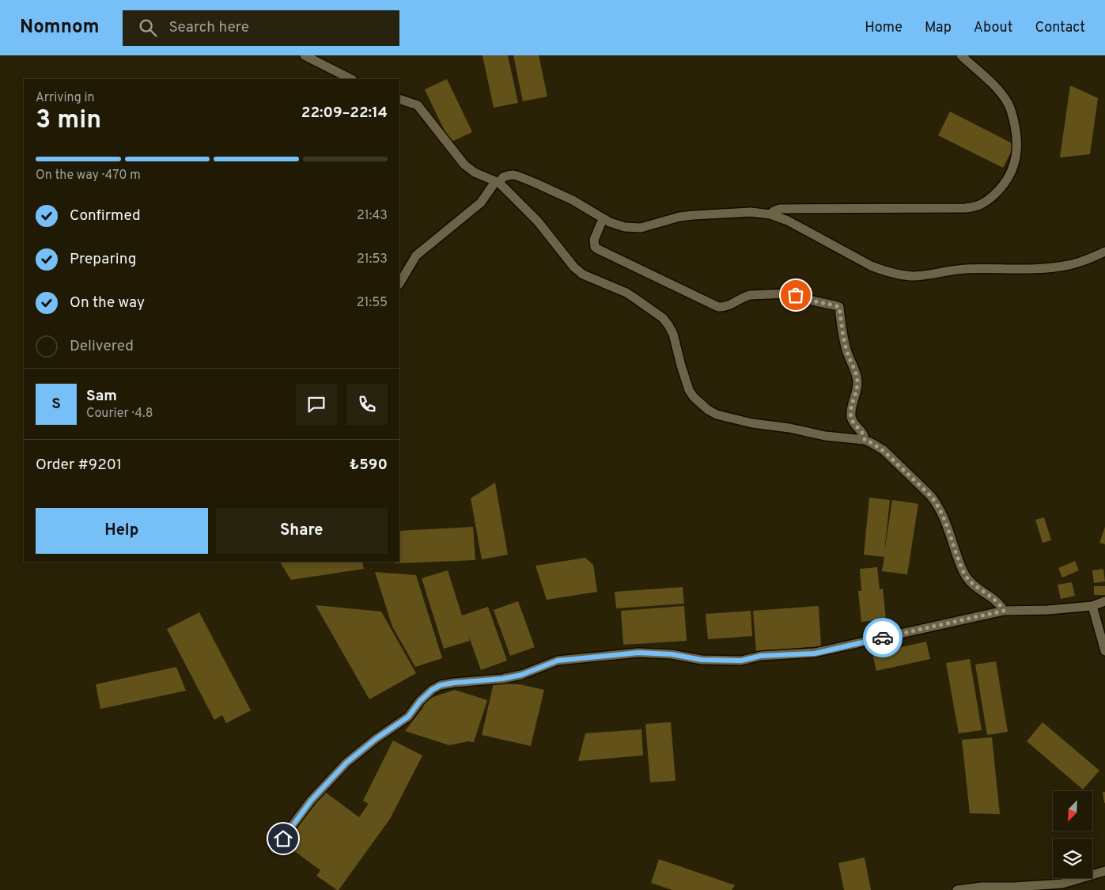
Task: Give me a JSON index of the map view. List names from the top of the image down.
{
  "north": "bottom left",
  "page": {
    "header": "Nomnom",
    "search": "Search here",
    "nav": [
      "Home",
      "Map",
      "About",
      "Contact"
    ],
    "heading": ["3 min", "Arriving in", "22:09–22:14"],
    "panel": [
      "Sam",
      "Courier · 4.8",
      "Order #9201",
      "₺590"
    ],
    "bar": "On the way · 470 m",
    "list": [
      ["Confirmed", "21:43"],
      ["Preparing", "21:53"],
      ["On the way", "21:55"],
      "Delivered"
    ],
    "round": "S",
    "buttons": ["Help", "Share"]
  }
}
